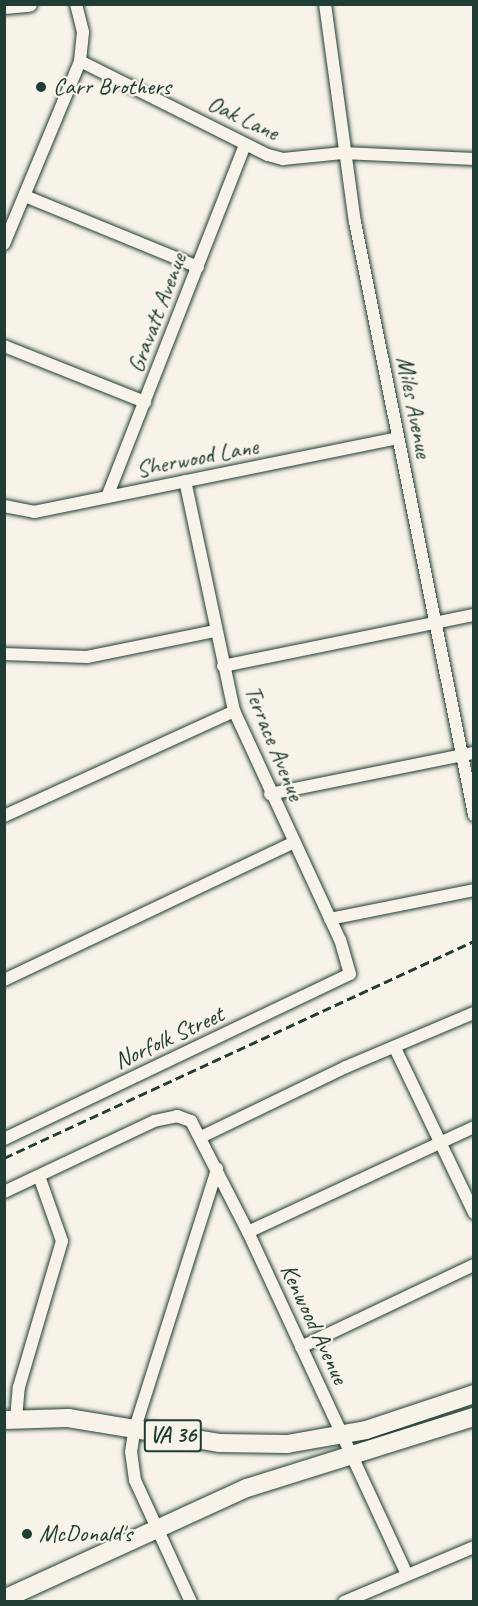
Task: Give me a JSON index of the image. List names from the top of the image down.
{
  "streets": {
    "highway": ["VA 36"],
    "street": [
      "Oak Lane",
      "Gravatt Avenue",
      "Miles Avenue",
      "Sherwood Lane",
      "Terrace Avenue",
      "Norfolk Street",
      "Kenwood Avenue"
    ]
  },
  "crossings": [
    ["Oak Lane", "Gravatt Avenue"],
    ["Oak Lane", "Miles Avenue"],
    ["Gravatt Avenue", "Sherwood Lane"],
    ["Miles Avenue", "Sherwood Lane"],
    ["Sherwood Lane", "Terrace Avenue"],
    ["Terrace Avenue", "Norfolk Street"],
    ["Kenwood Avenue", "VA 36"]
  ],
  "places": ["Carr Brothers", "McDonald's"]
}
